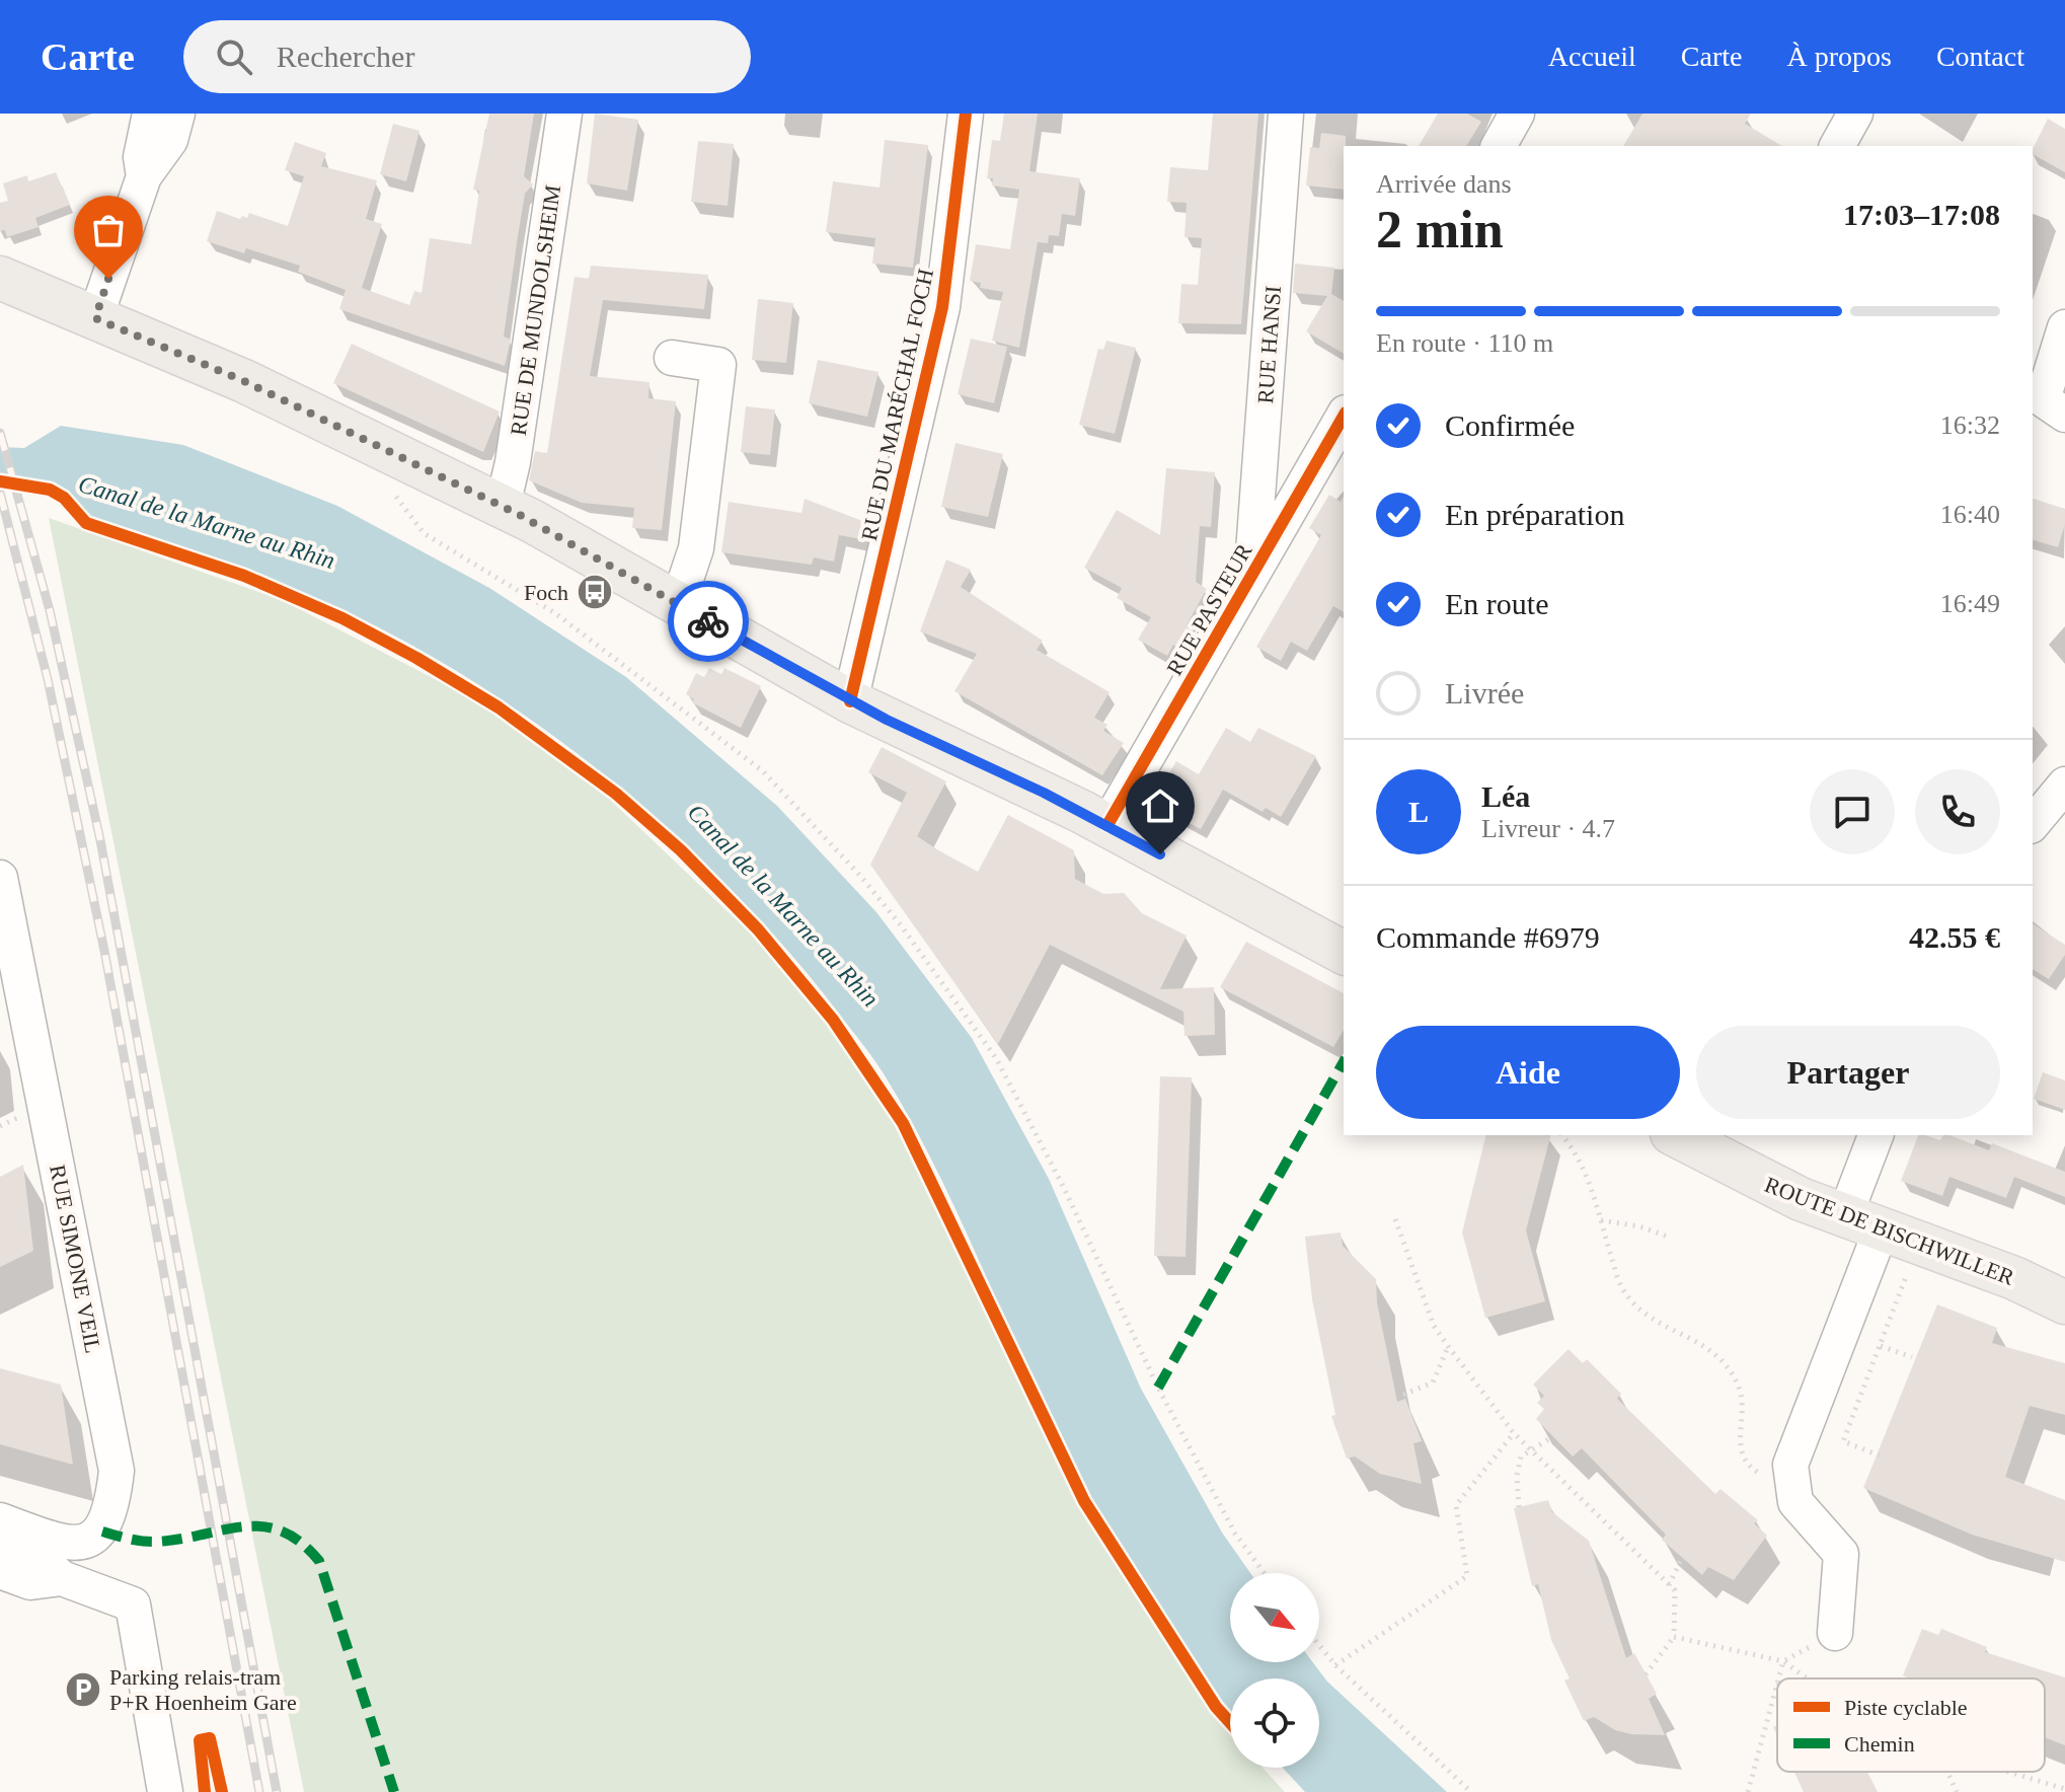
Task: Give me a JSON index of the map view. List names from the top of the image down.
{
  "streets": {
    "main road": ["ROUTE DE BISCHWILLER"],
    "street": [
      "RUE DE MUNDOLSHEIM",
      "RUE HANSI",
      "RUE DU MARÉCHAL FOCH",
      "RUE PASTEUR",
      "RUE SIMONE VEIL"
    ]
  },
  "crossings": [
    ["RUE HANSI", "RUE PASTEUR"]
  ],
  "water": ["Canal de la Marne au Rhin"],
  "places": {
    "bus stop": ["Foch"],
    "parking": ["Parking relais-tram P+R Hoenheim Gare"]
  },
  "legend": ["Piste cyclable", "Chemin"],
  "north": "bottom right",
  "page": {
    "header": "Carte",
    "search": "Rechercher",
    "nav": [
      "Accueil",
      "Carte",
      "À propos",
      "Contact"
    ],
    "heading": ["2 min", "Arrivée dans", "17:03–17:08"],
    "panel": [
      "Léa",
      "Livreur · 4.7",
      "Commande #6979",
      "42.55 €"
    ],
    "bar": "En route · 110 m",
    "list": [
      ["Confirmée", "16:32"],
      ["En préparation", "16:40"],
      ["En route", "16:49"],
      "Livrée"
    ],
    "round": "L",
    "buttons": ["Aide", "Partager"]
  }
}
